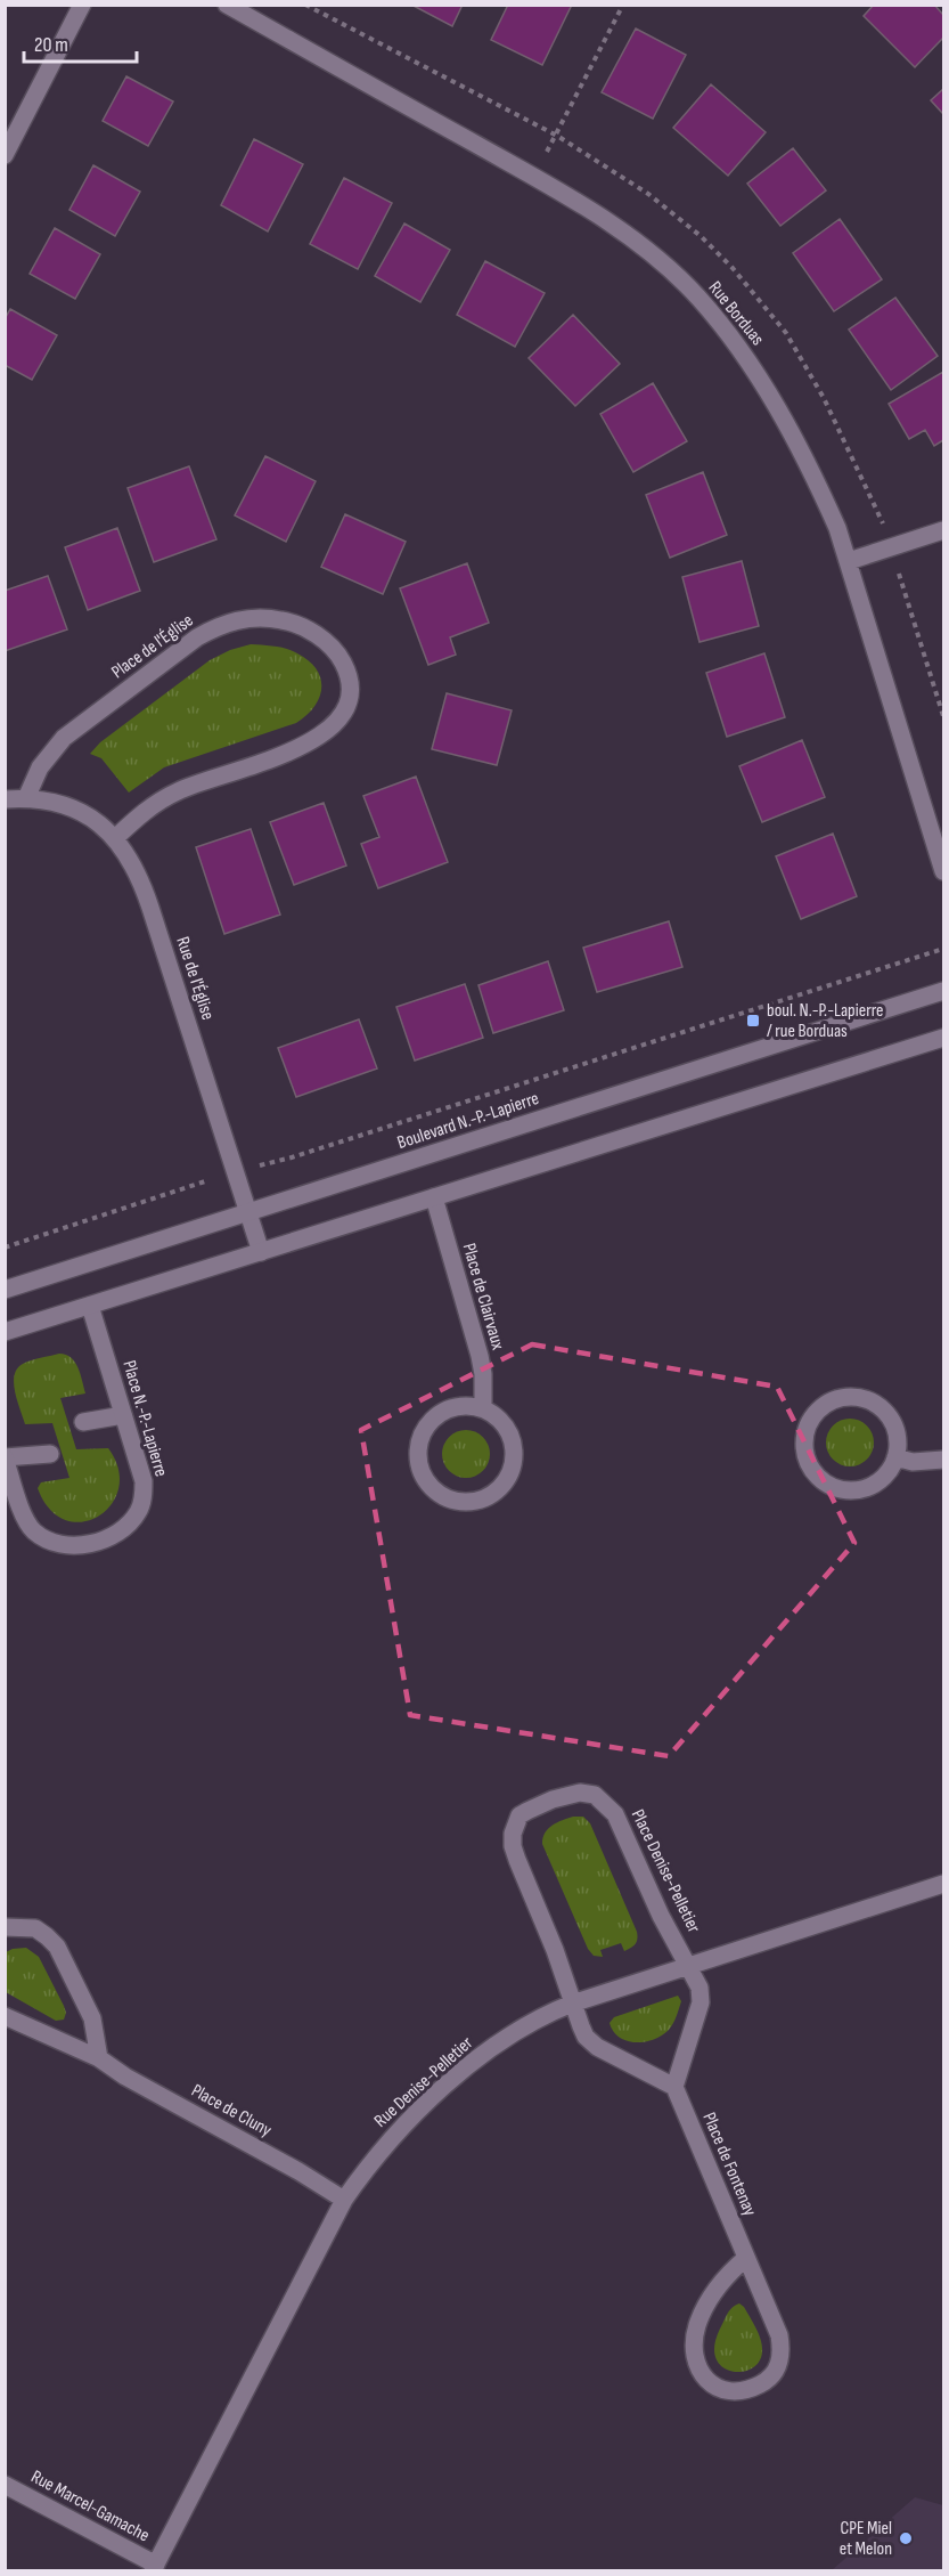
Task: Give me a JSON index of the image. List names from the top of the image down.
{
  "streets": {
    "street": [
      "Rue Borduas",
      "Place de l'Église",
      "Rue de l'Église",
      "Boulevard N.-P.-Lapierre",
      "Place de Clairvaux",
      "Place N.-P.-Lapierre",
      "Place Denise-Pelletier",
      "Rue Denise-Pelletier",
      "Place de Cluny",
      "Place de Fontenay",
      "Rue Marcel-Gamache"
    ]
  },
  "crossings": [
    ["Place de l'Église", "Rue de l'Église"],
    ["Rue de l'Église", "Boulevard N.-P.-Lapierre"],
    ["Place Denise-Pelletier", "Rue Denise-Pelletier"],
    ["Rue Denise-Pelletier", "Place de Cluny"],
    ["Rue Denise-Pelletier", "Rue Marcel-Gamache"]
  ],
  "places": {
    "transit": ["boul. N.-P.-Lapierre / rue Borduas"],
    "other": ["CPE Miel et Melon"]
  },
  "scale_bar": "20 m"
}
